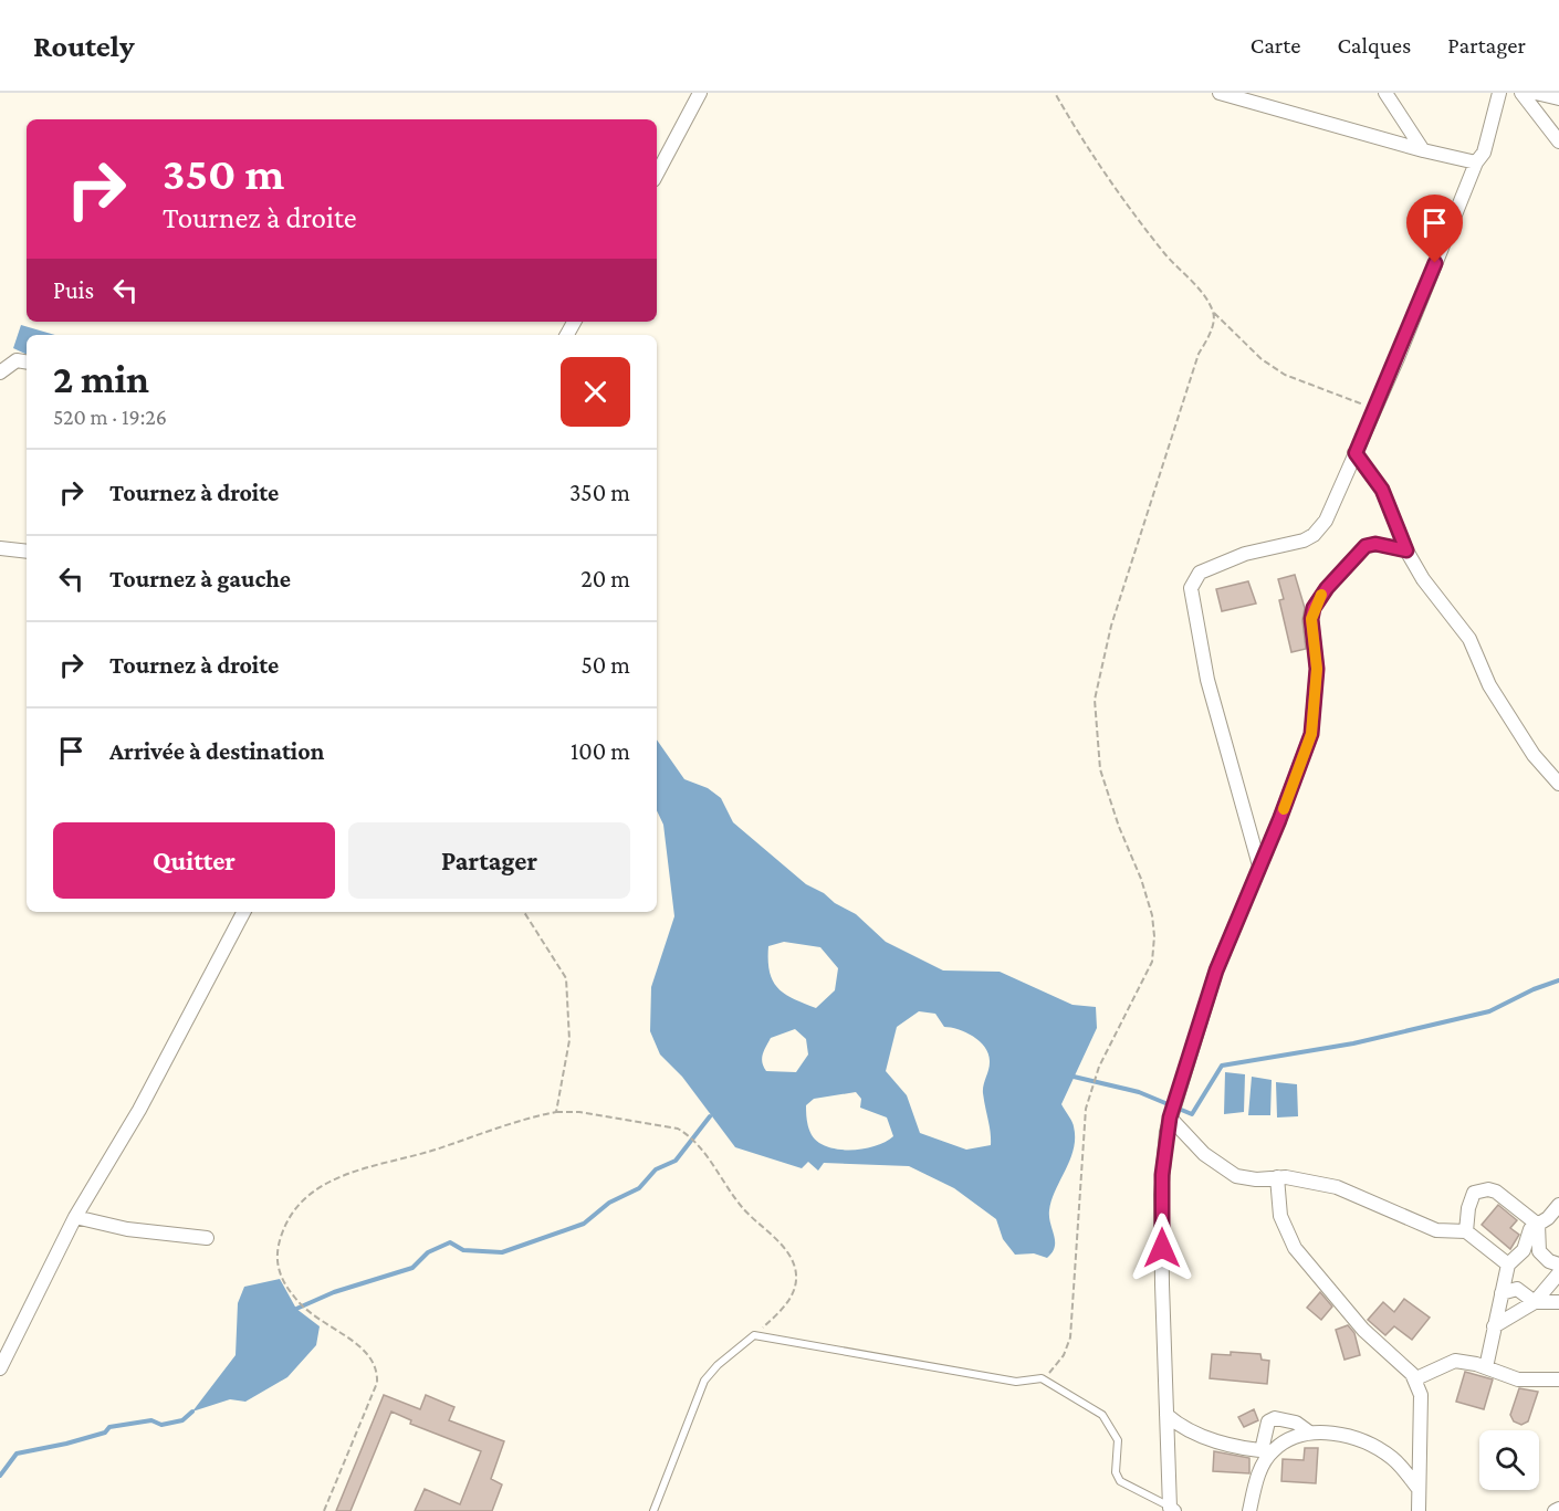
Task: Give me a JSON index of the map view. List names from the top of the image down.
{
  "page": {
    "header": "Routely",
    "nav": ["Carte", "Calques", "Partager"],
    "turn": ["350 m", "Tournez à droite"],
    "then": "Puis",
    "heading": ["2 min", "520 m · 19:26"],
    "list": [
      {
        "name": "Tournez à droite",
        "value": "350 m"
      },
      {
        "name": "Tournez à gauche",
        "value": "20 m"
      },
      {
        "name": "Tournez à droite",
        "value": "50 m"
      },
      {
        "name": "Arrivée à destination",
        "value": "100 m"
      }
    ],
    "buttons": ["Quitter", "Partager"]
  }
}
